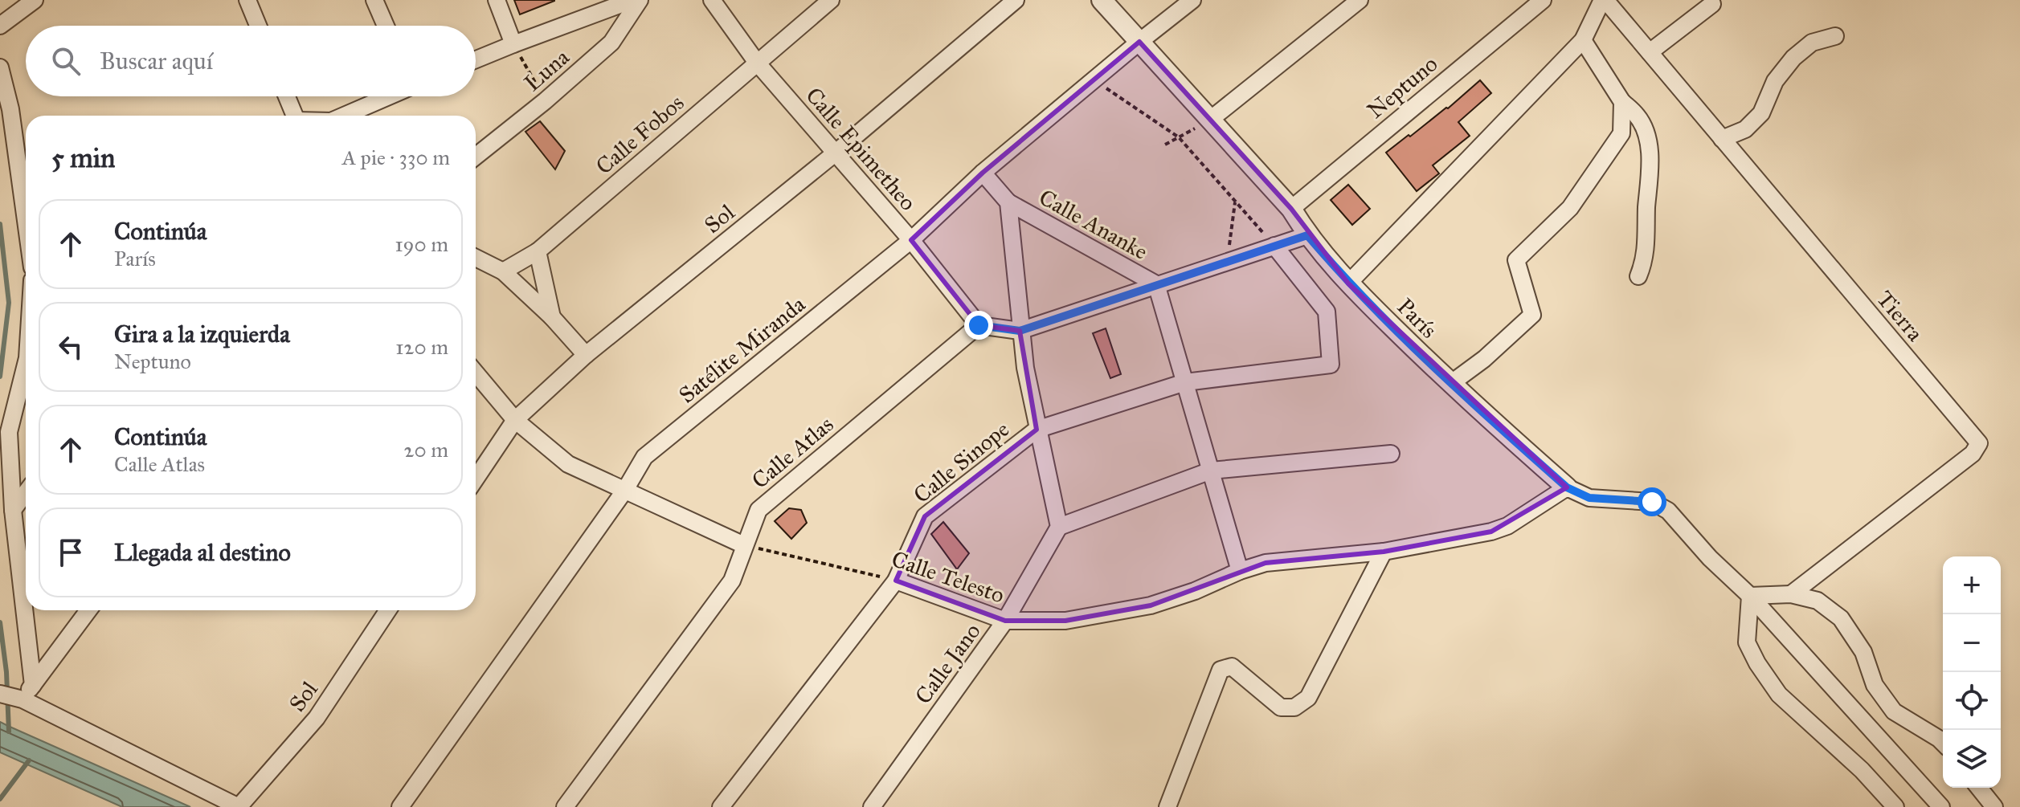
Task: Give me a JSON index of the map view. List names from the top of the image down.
{
  "streets": {
    "street": [
      "Luna",
      "Neptuno",
      "Calle Fobos",
      "Calle Epimetheo",
      "Sol",
      "Calle Ananke",
      "Tierra",
      "París",
      "Satélite Miranda",
      "Calle Atlas",
      "Calle Sinope",
      "Calle Telesto",
      "Calle Jano"
    ]
  },
  "crossings": [
    ["Neptuno", "París"],
    ["Calle Fobos", "Calle Epimetheo"],
    ["Calle Epimetheo", "Sol"],
    ["Calle Epimetheo", "Satélite Miranda"],
    ["Calle Epimetheo", "Calle Atlas"],
    ["París", "Satélite Miranda"],
    ["París", "Calle Telesto"],
    ["Calle Atlas", "Calle Telesto"],
    ["Calle Sinope", "Calle Telesto"],
    ["Calle Telesto", "Calle Jano"]
  ],
  "page": {
    "search": "Buscar aquí",
    "heading": ["5 min", "A pie · 330 m"],
    "list": [
      ["Continúa", "París", "190 m"],
      ["Gira a la izquierda", "Neptuno", "120 m"],
      ["Continúa", "Calle Atlas", "20 m"],
      "Llegada al destino"
    ],
    "map_buttons": ["+", "−"]
  }
}
